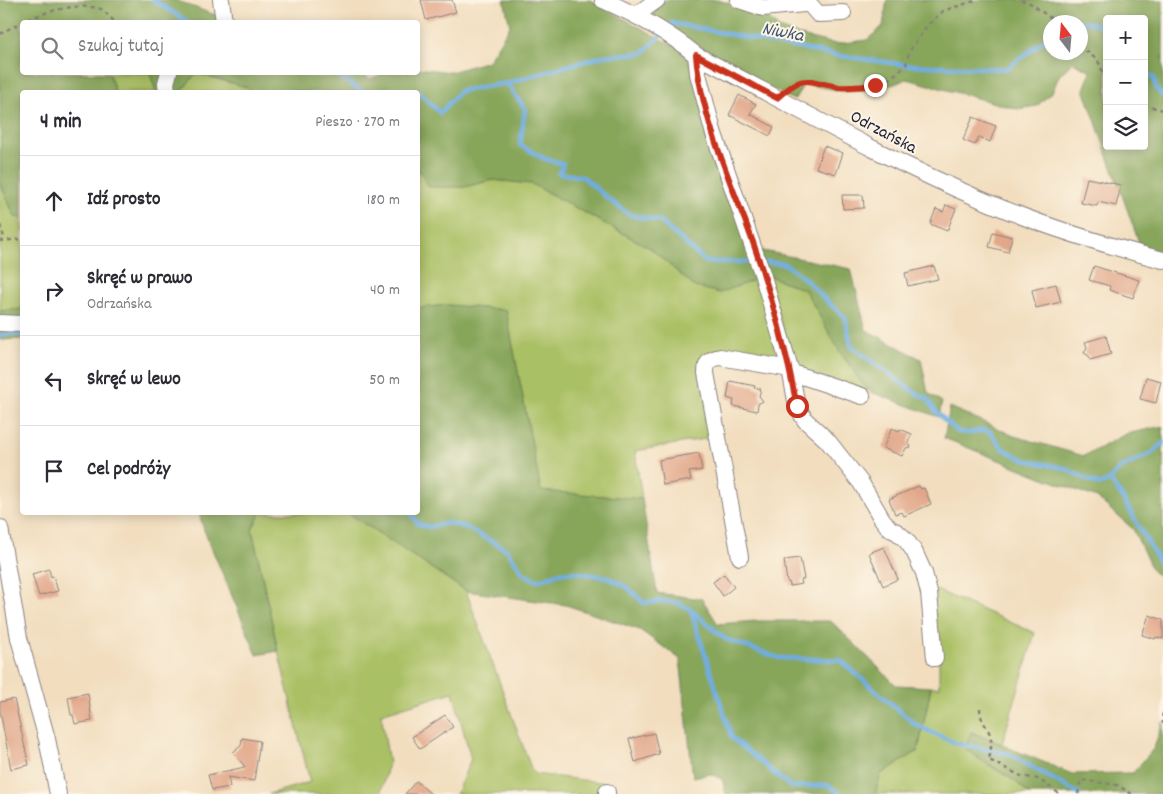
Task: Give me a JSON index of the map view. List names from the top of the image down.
{
  "streets": {
    "street": ["Odrzańska"]
  },
  "water": ["Niwka"],
  "north": "top",
  "page": {
    "map_buttons": ["+", "−"],
    "search": "Szukaj tutaj",
    "heading": ["4 min", "Pieszo · 270 m"],
    "list": [
      ["Idź prosto", "180 m"],
      ["Skręć w prawo", "Odrzańska", "40 m"],
      ["Skręć w lewo", "50 m"],
      "Cel podróży"
    ]
  }
}
